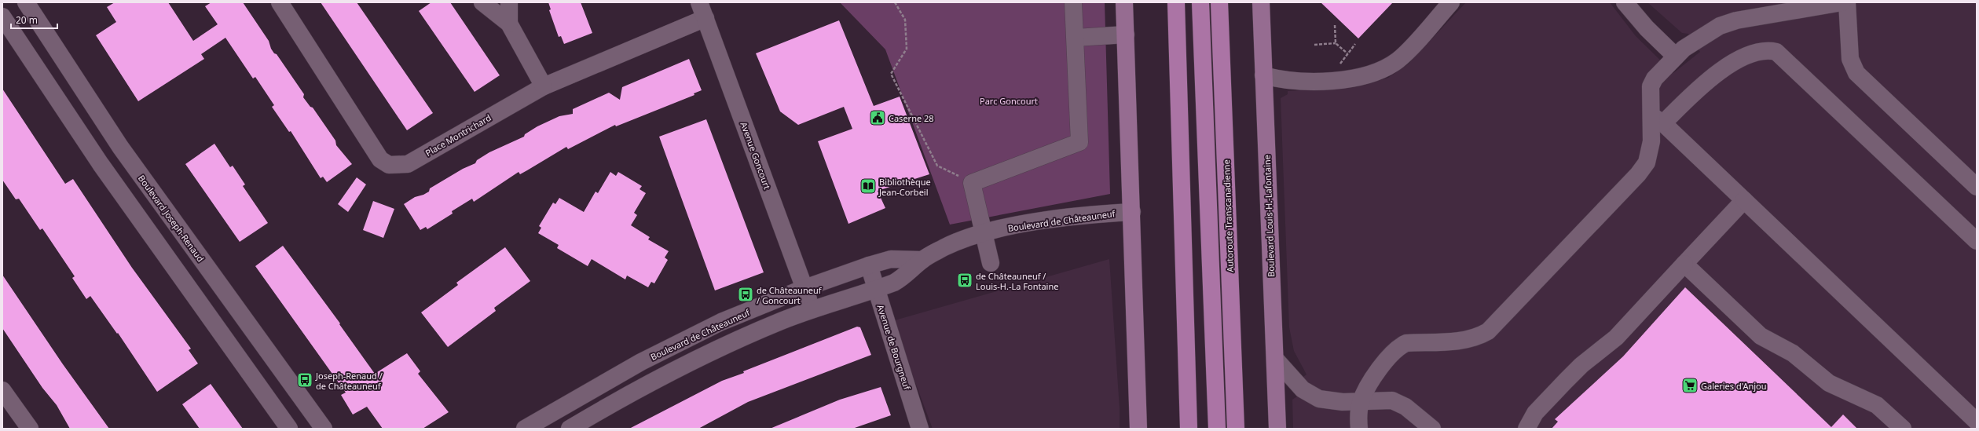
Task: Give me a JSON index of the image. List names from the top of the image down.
{
  "streets": {
    "highway": ["Autoroute Transcanadienne"],
    "main road": ["Boulevard Louis-H.-Lafontaine"],
    "street": [
      "Place Montrichard",
      "Avenue Goncourt",
      "Boulevard Joseph-Renaud",
      "Boulevard de Châteauneuf",
      "Avenue de Bourgneuf"
    ]
  },
  "crossings": [
    ["Place Montrichard", "Avenue Goncourt"],
    ["Avenue Goncourt", "Boulevard de Châteauneuf"],
    ["Boulevard de Châteauneuf", "Avenue de Bourgneuf"]
  ],
  "parks": ["Parc Goncourt"],
  "places": {
    "public building": ["Caserne 28"],
    "library": ["Bibliothèque Jean-Corbeil"],
    "bus stop": ["de Châteauneuf / Louis-H.-La Fontaine", "de Châteauneuf / Goncourt", "Joseph-Renaud / de Châteauneuf"],
    "supermarket": ["Galeries d'Anjou"]
  },
  "scale_bar": "20 m"
}
